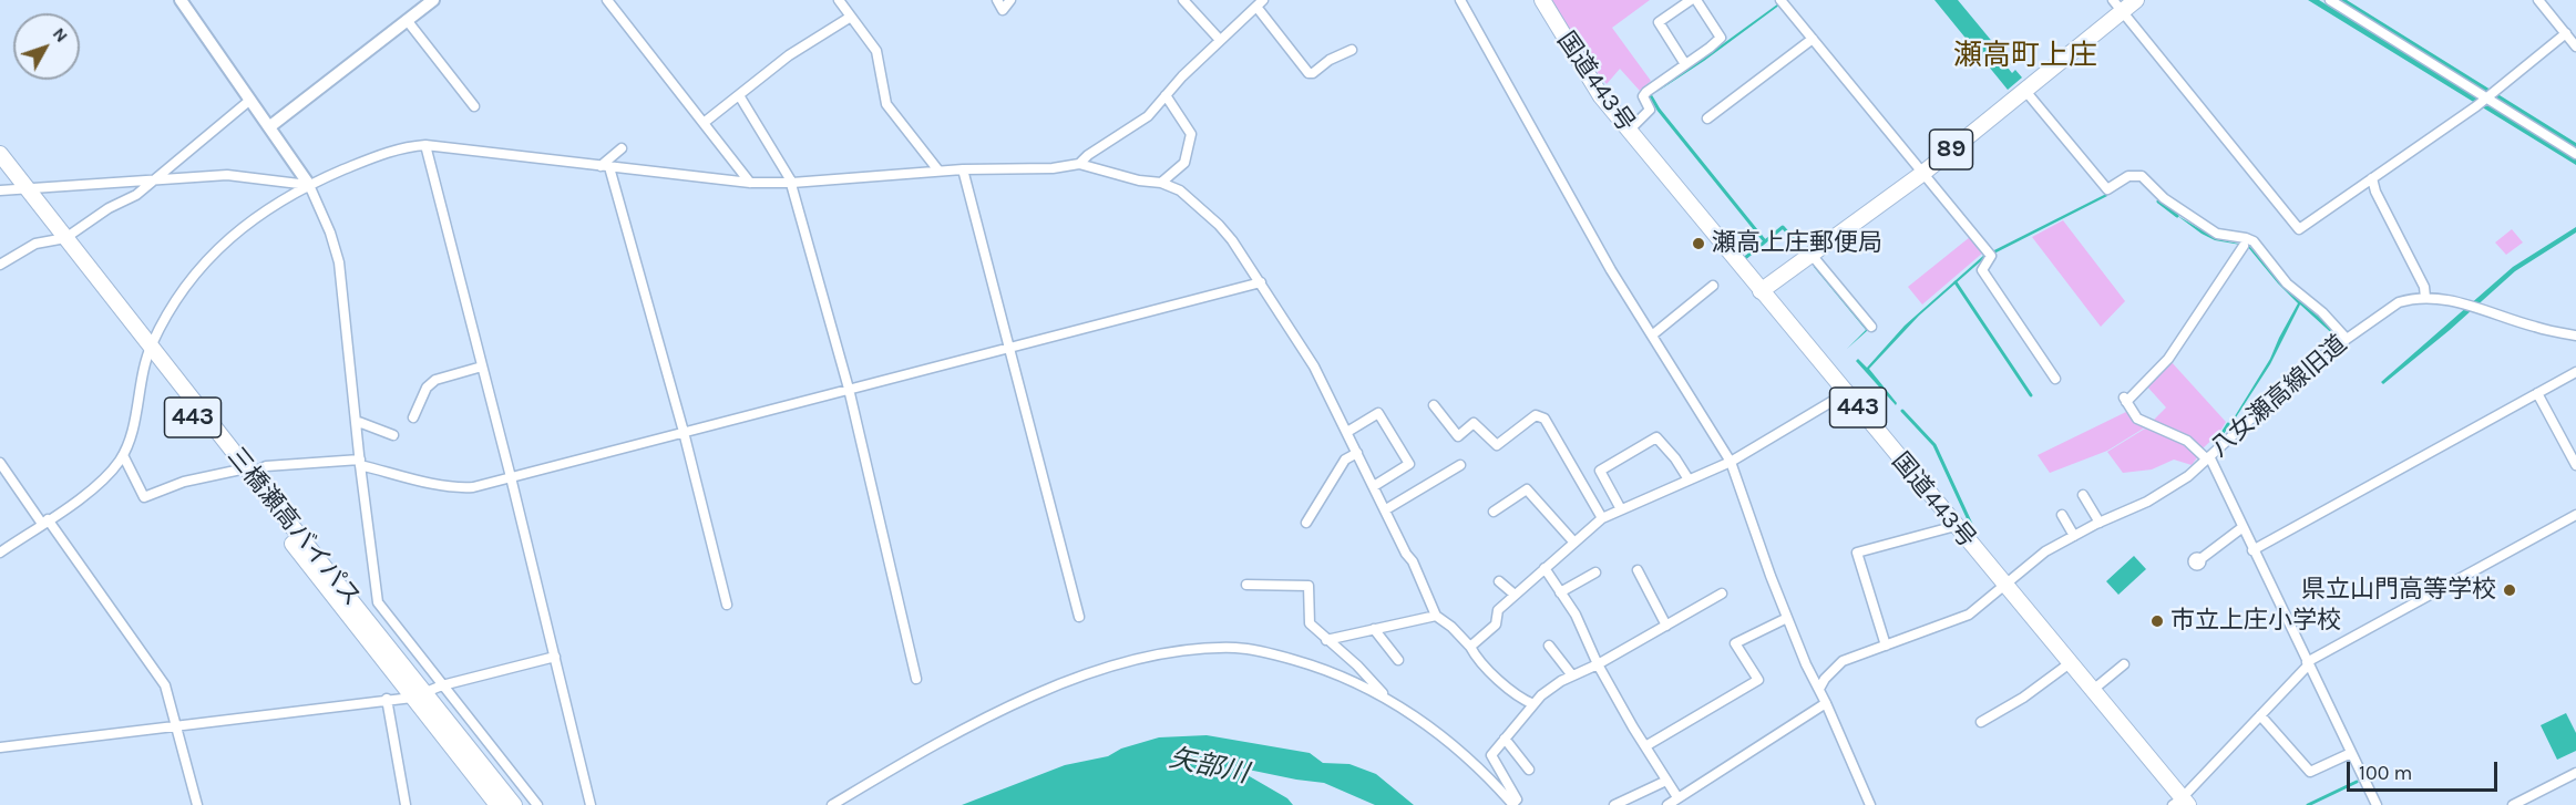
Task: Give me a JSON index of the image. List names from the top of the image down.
{
  "streets": {
    "main road": [
      "国道443号",
      "89",
      "443",
      "三橋瀬高バイパス"
    ],
    "street": ["八女瀬高線旧道"]
  },
  "crossings": [
    ["国道443号", "89"],
    ["国道443号", "八女瀬高線旧道"]
  ],
  "districts": ["瀬高町上庄"],
  "water": ["矢部川"],
  "places": ["瀬高上庄郵便局", "県立山門高等学校", "市立上庄小学校"],
  "scale_bar": "100 m",
  "north": "top right"
}
